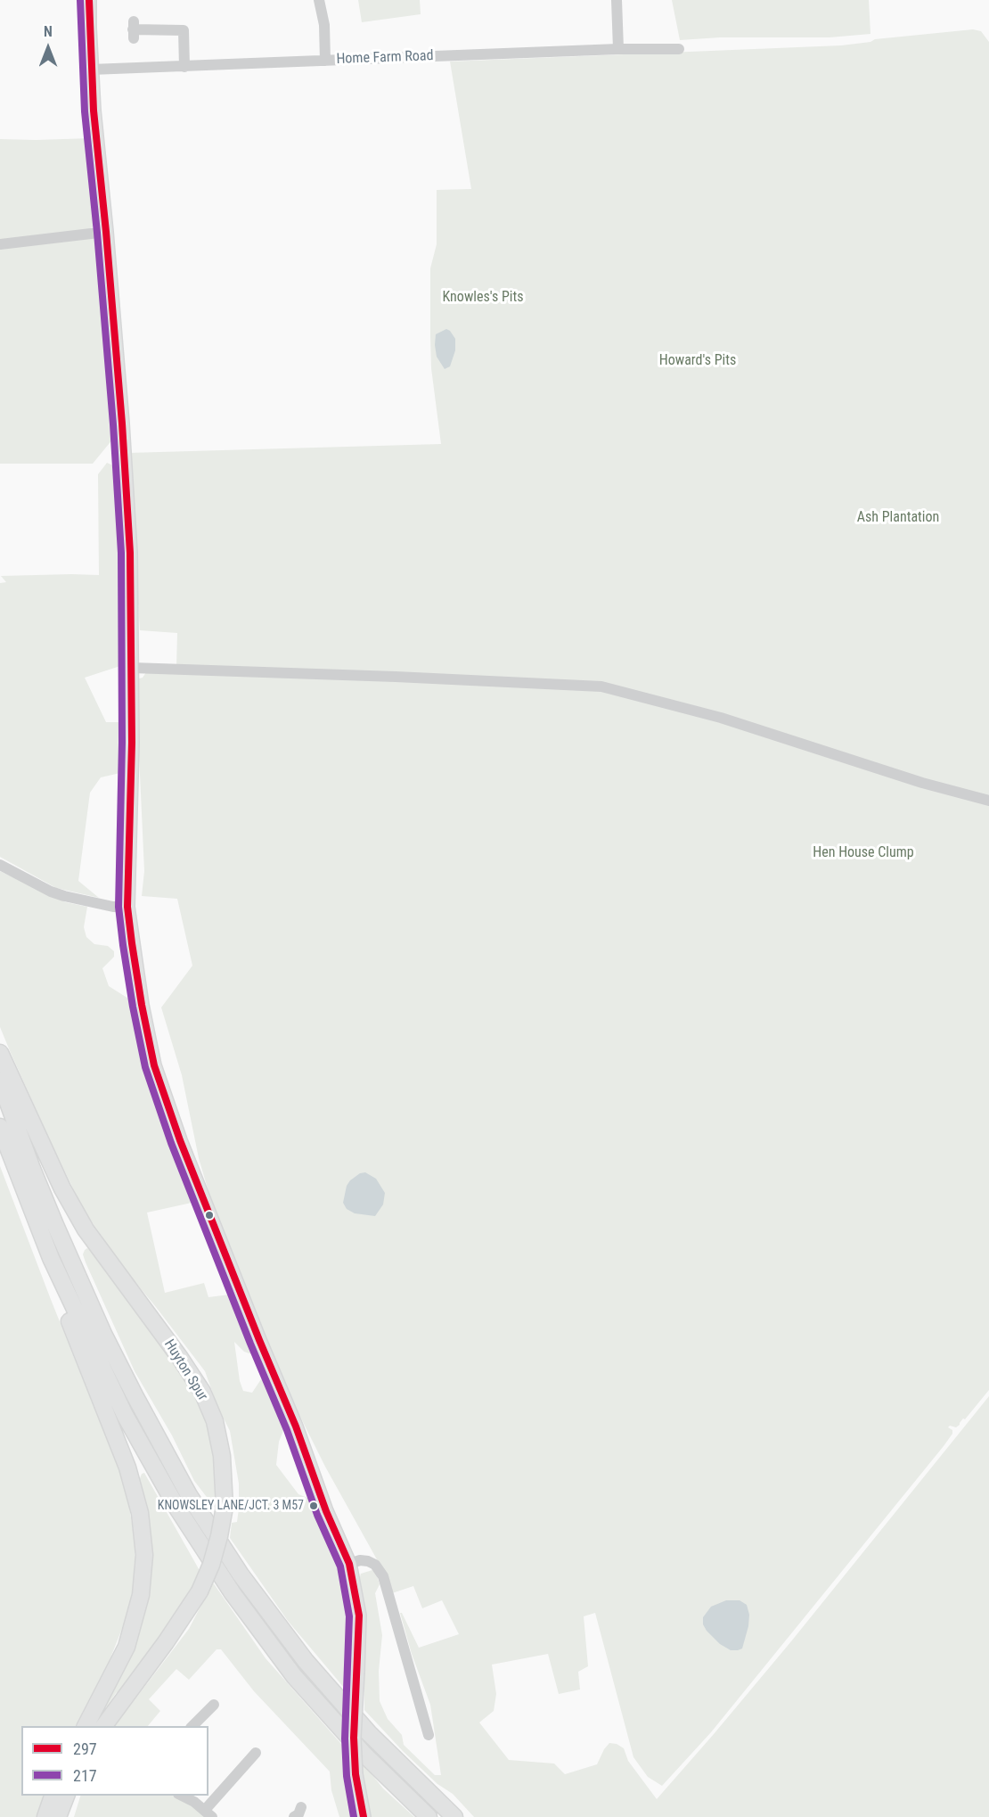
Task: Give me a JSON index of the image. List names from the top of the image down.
{
  "streets": {
    "highway": ["Huyton Spur"],
    "street": ["Home Farm Road"]
  },
  "parks": [
    "Knowles's Pits",
    "Howard's Pits",
    "Ash Plantation",
    "Hen House Clump"
  ],
  "places": ["KNOWSLEY LANE/JCT. 3 M57"],
  "lines": ["transit line 297", "transit line 217"],
  "legend": ["297", "217"],
  "north": "top"
}
